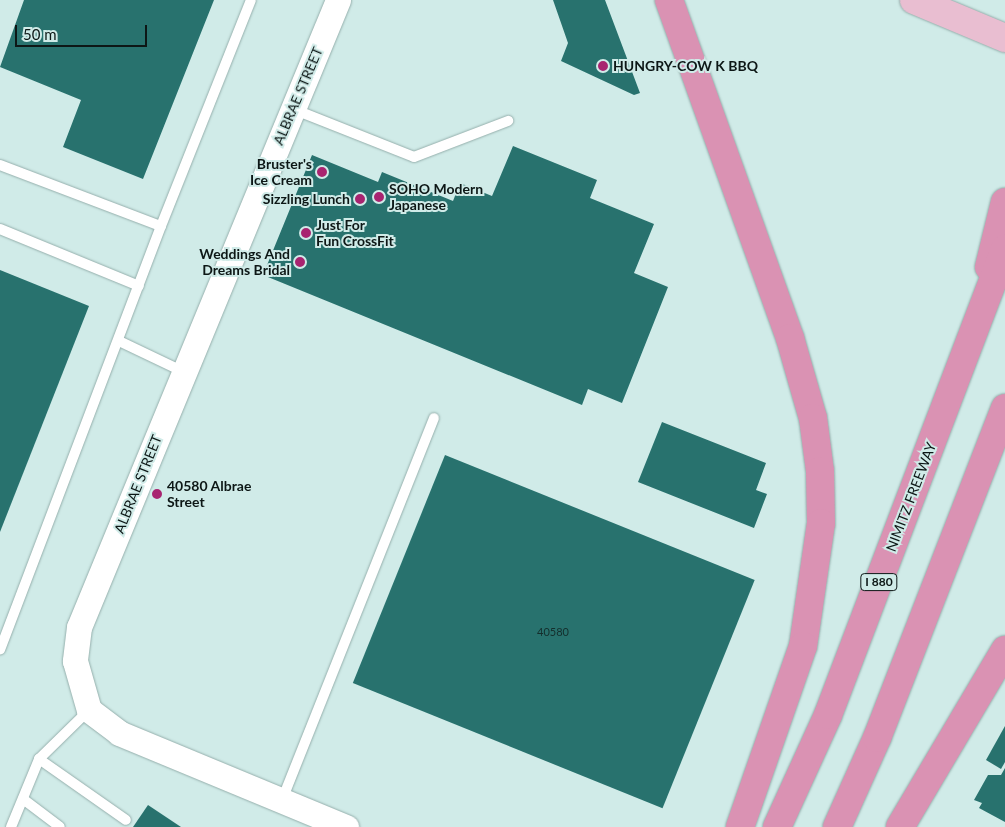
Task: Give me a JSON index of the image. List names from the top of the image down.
{
  "streets": {
    "highway": ["NIMITZ FREEWAY", "I 880"],
    "street": ["ALBRAE STREET"]
  },
  "places": [
    "HUNGRY-COW K BBQ",
    "Bruster's Ice Cream",
    "SOHO Modern Japanese",
    "Sizzling Lunch",
    "Just For Fun CrossFit",
    "Weddings And Dreams Bridal",
    "40580 Albrae Street"
  ],
  "house_numbers": ["40580"],
  "scale_bar": "50 m"
}
